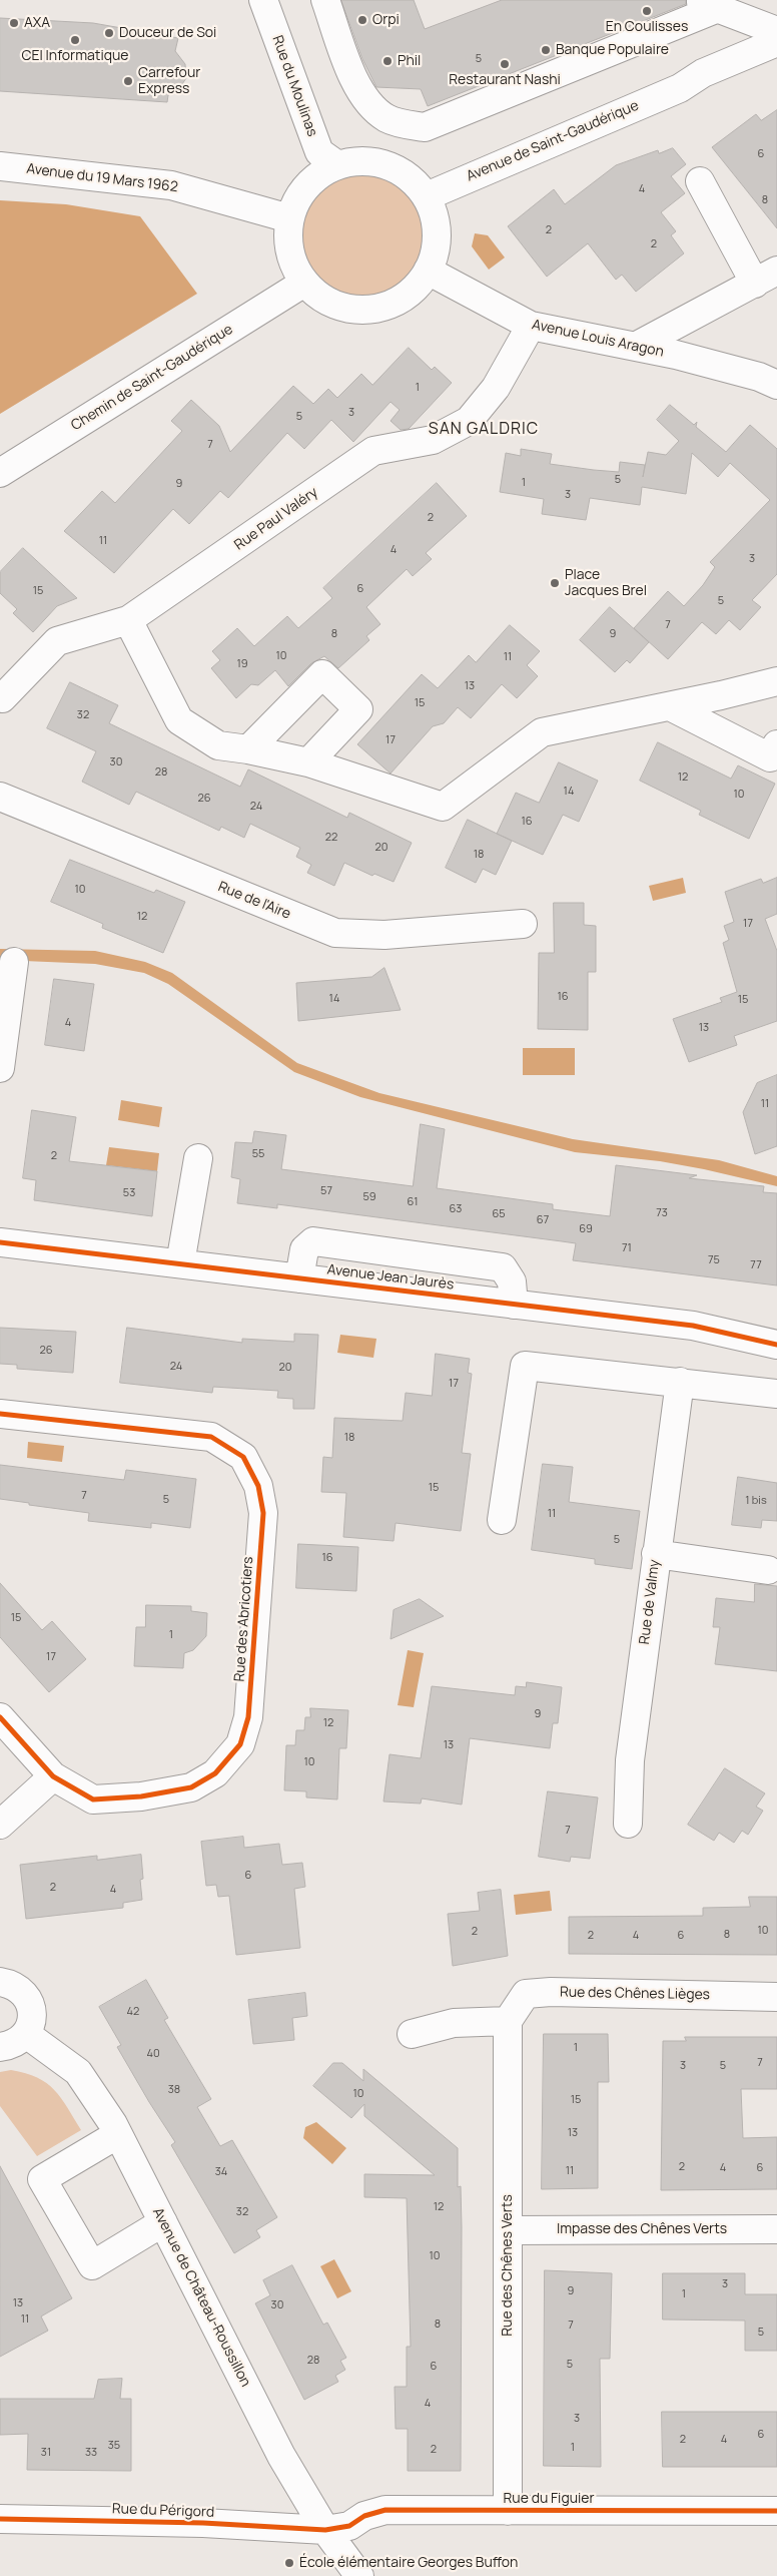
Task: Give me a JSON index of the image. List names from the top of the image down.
{
  "streets": {
    "street": [
      "Rue du Moulinas",
      "Avenue de Saint-Gaudérique",
      "Avenue du 19 Mars 1962",
      "Avenue Louis Aragon",
      "Chemin de Saint-Gaudérique",
      "Rue Paul Valéry",
      "Rue de l'Aire",
      "Avenue Jean Jaurès",
      "Rue de Valmy",
      "Rue des Abricotiers",
      "Rue des Chênes Lièges",
      "Impasse des Chênes Verts",
      "Rue des Chênes Verts",
      "Avenue de Château-Roussillon",
      "Rue du Figuier",
      "Rue du Périgord"
    ]
  },
  "crossings": [
    ["Rue du Moulinas", "Avenue de Saint-Gaudérique"],
    ["Rue du Moulinas", "Avenue du 19 Mars 1962"],
    ["Rue du Moulinas", "Avenue Louis Aragon"],
    ["Rue du Moulinas", "Chemin de Saint-Gaudérique"],
    ["Avenue de Saint-Gaudérique", "Avenue du 19 Mars 1962"],
    ["Avenue de Saint-Gaudérique", "Avenue Louis Aragon"],
    ["Avenue de Saint-Gaudérique", "Chemin de Saint-Gaudérique"],
    ["Avenue du 19 Mars 1962", "Avenue Louis Aragon"],
    ["Avenue du 19 Mars 1962", "Chemin de Saint-Gaudérique"],
    ["Avenue Louis Aragon", "Chemin de Saint-Gaudérique"],
    ["Avenue Louis Aragon", "Rue Paul Valéry"],
    ["Rue des Chênes Lièges", "Rue des Chênes Verts"],
    ["Impasse des Chênes Verts", "Rue des Chênes Verts"],
    ["Rue des Chênes Verts", "Rue du Figuier"],
    ["Avenue de Château-Roussillon", "Rue du Figuier"],
    ["Avenue de Château-Roussillon", "Rue du Périgord"],
    ["Rue du Figuier", "Rue du Périgord"]
  ],
  "districts": ["SAN GALDRIC"],
  "places": [
    "En Coulisses",
    "Orpi",
    "AXA",
    "Douceur de Soi",
    "CEI Informatique",
    "Banque Populaire",
    "Phil",
    "Restaurant Nashi",
    "Carrefour Express",
    "Place Jacques Brel",
    "École élémentaire Georges Buffon"
  ],
  "house_numbers": [
    "5",
    "6",
    "4",
    "8",
    "2",
    "2",
    "1",
    "3",
    "5",
    "7",
    "5",
    "1",
    "9",
    "3",
    "2",
    "11",
    "4",
    "3",
    "6",
    "15",
    "5",
    "7",
    "8",
    "9",
    "10",
    "11",
    "19",
    "13",
    "15",
    "32",
    "17",
    "30",
    "28",
    "12",
    "14",
    "10",
    "26",
    "24",
    "16",
    "22",
    "20",
    "18",
    "10",
    "12",
    "17",
    "16",
    "14",
    "15",
    "4",
    "13",
    "11",
    "55",
    "2",
    "57",
    "53",
    "59",
    "61",
    "63",
    "73",
    "65",
    "67",
    "69",
    "71",
    "75",
    "77",
    "26",
    "24",
    "20",
    "17",
    "18",
    "15",
    "7",
    "5",
    "1 bis",
    "11",
    "5",
    "16",
    "15",
    "1",
    "17",
    "9",
    "12",
    "13",
    "10",
    "7",
    "6",
    "2",
    "4",
    "10",
    "2",
    "8",
    "2",
    "4",
    "6",
    "42",
    "1",
    "40",
    "7",
    "3",
    "5",
    "38",
    "10",
    "15",
    "13",
    "2",
    "4",
    "6",
    "11",
    "34",
    "12",
    "32",
    "10",
    "3",
    "9",
    "1",
    "13",
    "30",
    "11",
    "8",
    "7",
    "5",
    "28",
    "5",
    "6",
    "4",
    "3",
    "6",
    "2",
    "4",
    "35",
    "1",
    "2",
    "31",
    "33"
  ]
}
